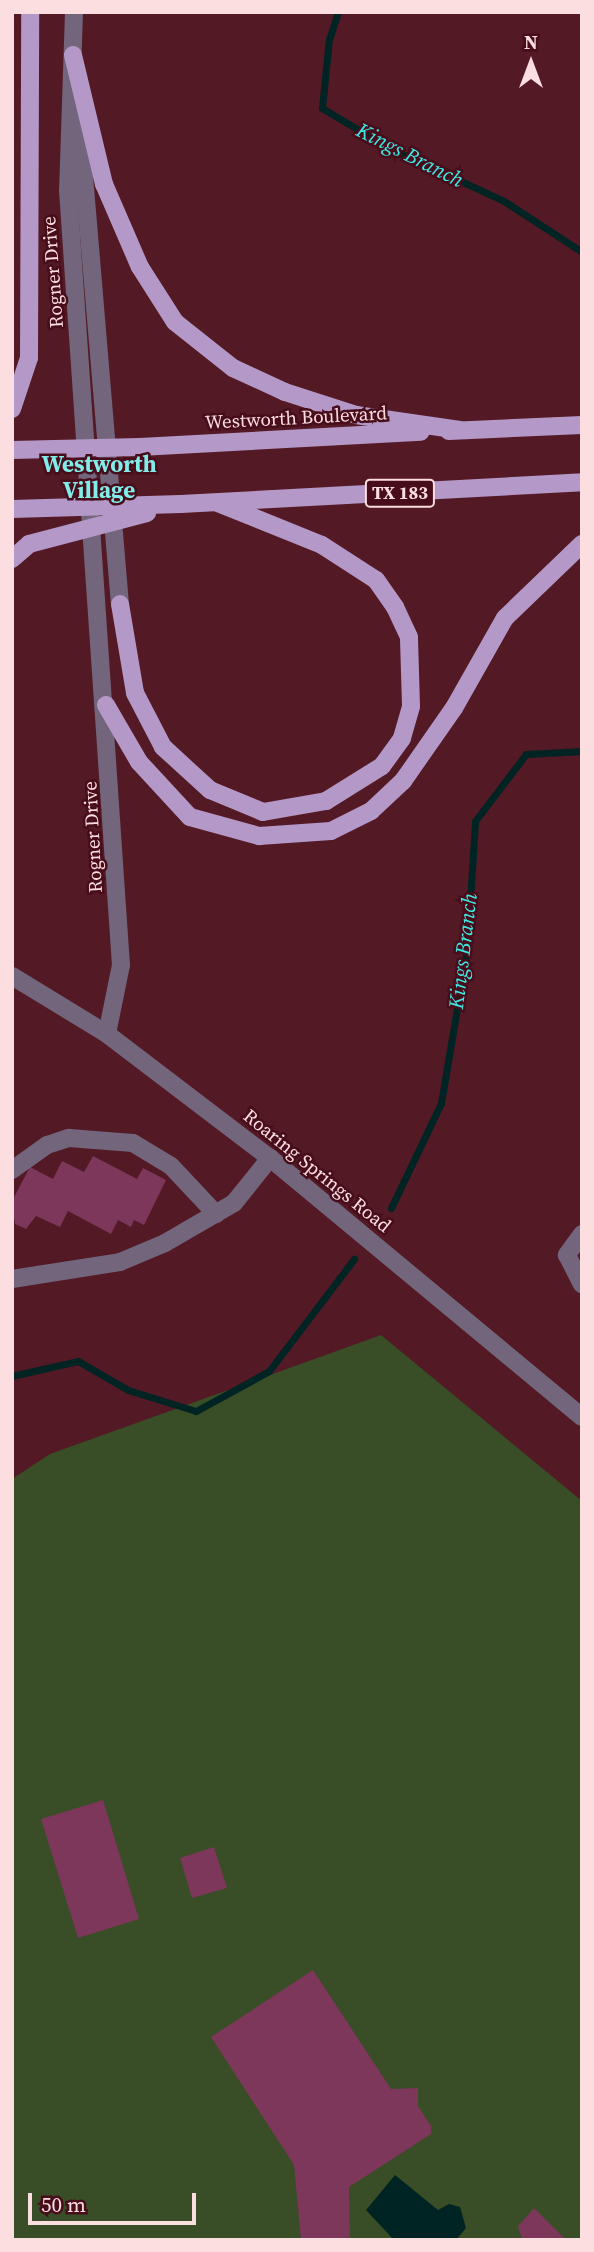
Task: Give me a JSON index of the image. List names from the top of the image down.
{
  "streets": {
    "main road": ["Westworth Boulevard", "TX 183"],
    "street": ["Rogner Drive", "Roaring Springs Road"]
  },
  "crossings": [
    ["Rogner Drive", "Roaring Springs Road"]
  ],
  "districts": ["Westworth Village"],
  "water": ["Kings Branch"],
  "scale_bar": "50 m",
  "north": "top"
}
